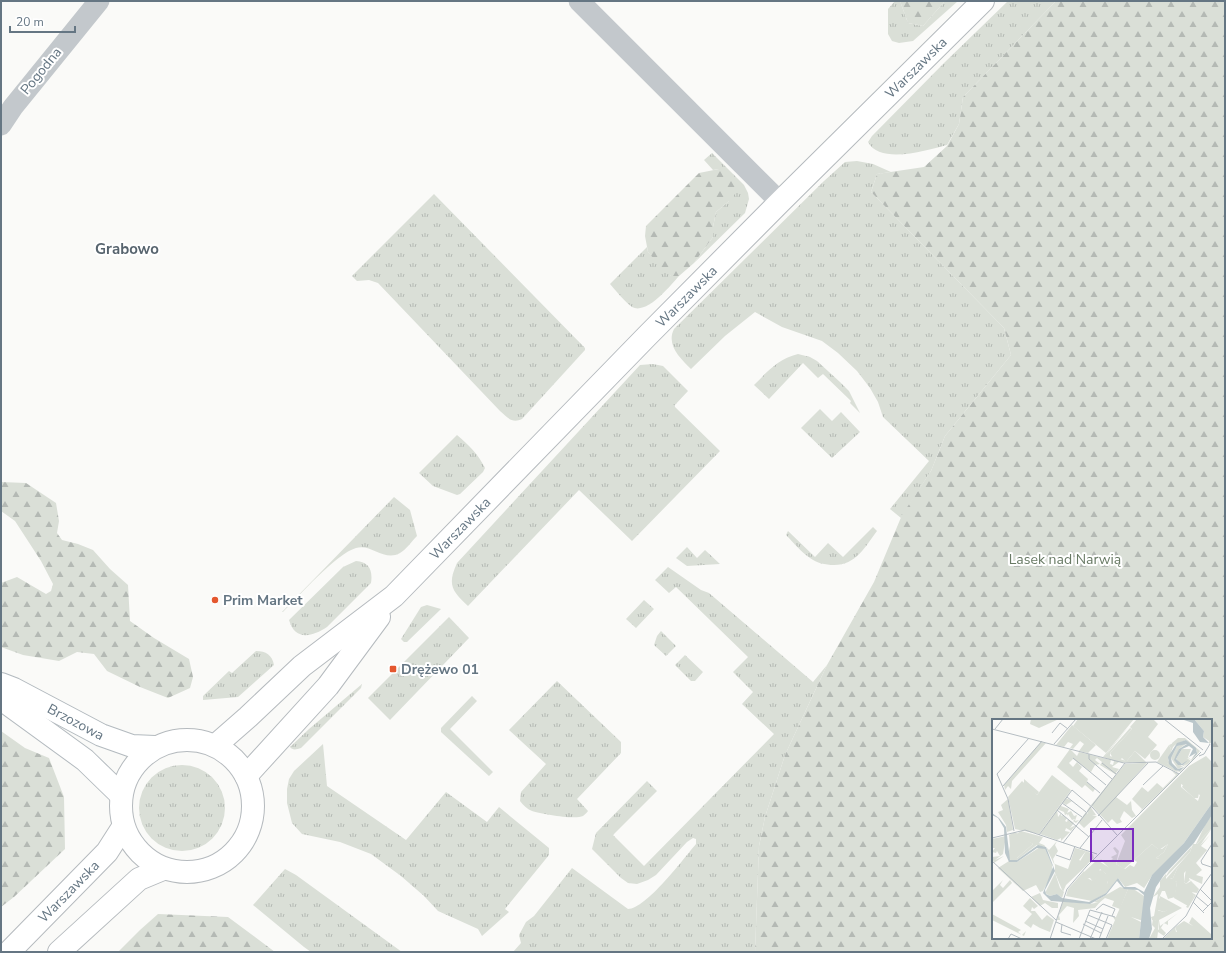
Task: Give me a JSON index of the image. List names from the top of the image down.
{
  "streets": {
    "main road": ["Warszawska", "Brzozowa"],
    "street": ["Pogodna"]
  },
  "crossings": [
    ["Warszawska", "Brzozowa"]
  ],
  "districts": ["Grabowo"],
  "parks": ["Lasek nad Narwią"],
  "places": {
    "other": ["Prim Market"],
    "transit": ["Drężewo 01"]
  },
  "scale_bar": "20 m"
}
